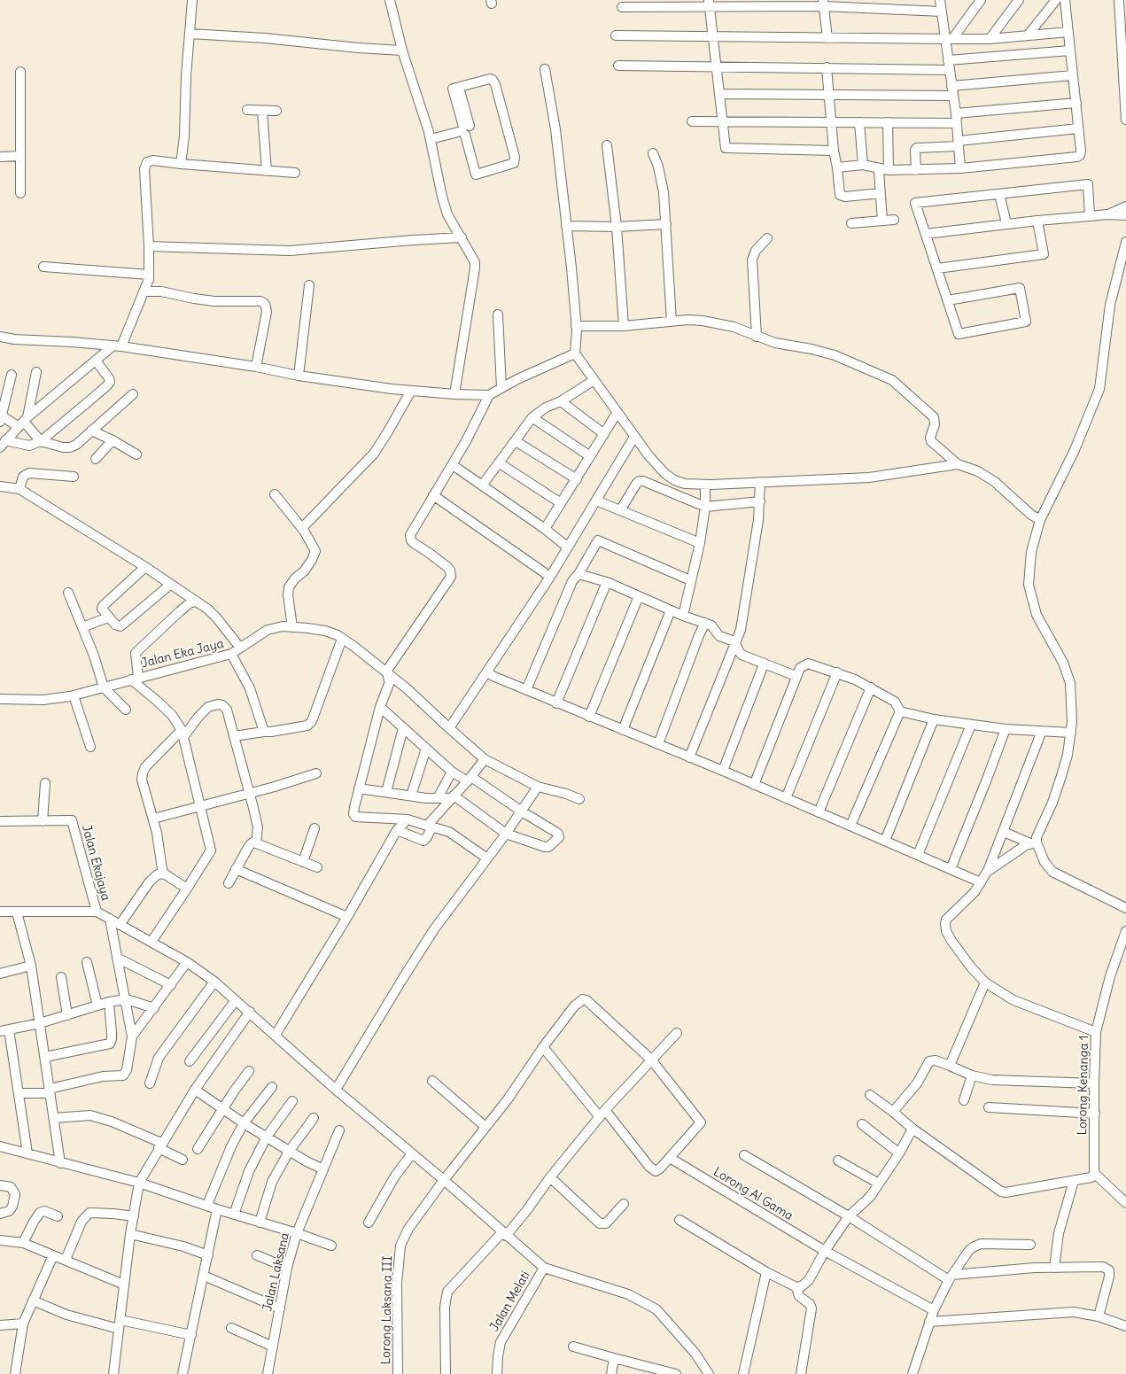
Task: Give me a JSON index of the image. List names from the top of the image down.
{
  "streets": {
    "street": [
      "Jalan Eka Jaya",
      "Jalan Ekajaya",
      "Lorong Kenanga 1",
      "Lorong Al Gama",
      "Jalan Laksana",
      "Jalan Melati",
      "Lorong Laksana III"
    ]
  }
}
